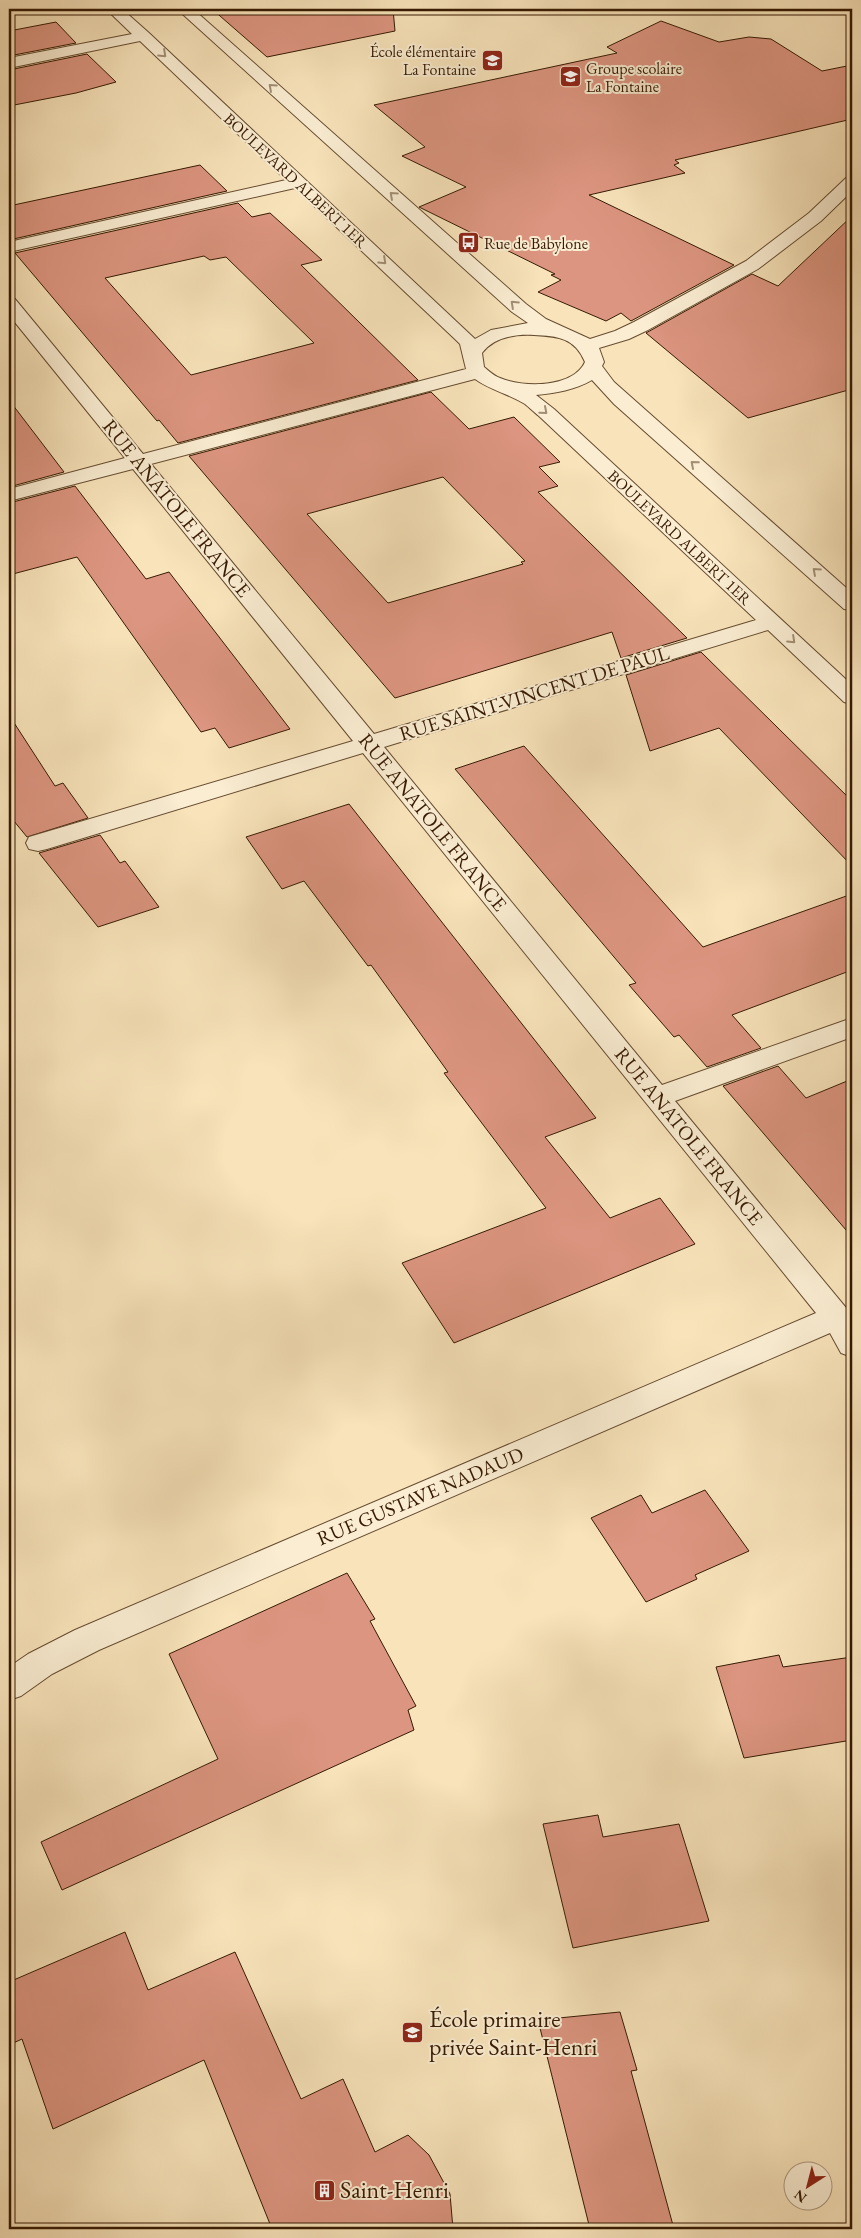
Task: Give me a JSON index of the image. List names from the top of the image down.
{
  "streets": {
    "street": [
      "BOULEVARD ALBERT 1ER",
      "RUE ANATOLE FRANCE",
      "RUE SAINT-VINCENT DE PAUL",
      "RUE GUSTAVE NADAUD"
    ]
  },
  "crossings": [
    ["BOULEVARD ALBERT 1ER", "RUE SAINT-VINCENT DE PAUL"],
    ["RUE ANATOLE FRANCE", "RUE SAINT-VINCENT DE PAUL"],
    ["RUE ANATOLE FRANCE", "RUE GUSTAVE NADAUD"]
  ],
  "places": {
    "school or university": ["École élémentaire La Fontaine", "Groupe scolaire La Fontaine", "École primaire privée Saint-Henri"],
    "bus stop": ["Rue de Babylone"],
    "building": ["Saint-Henri"]
  },
  "north": "bottom left"
}
